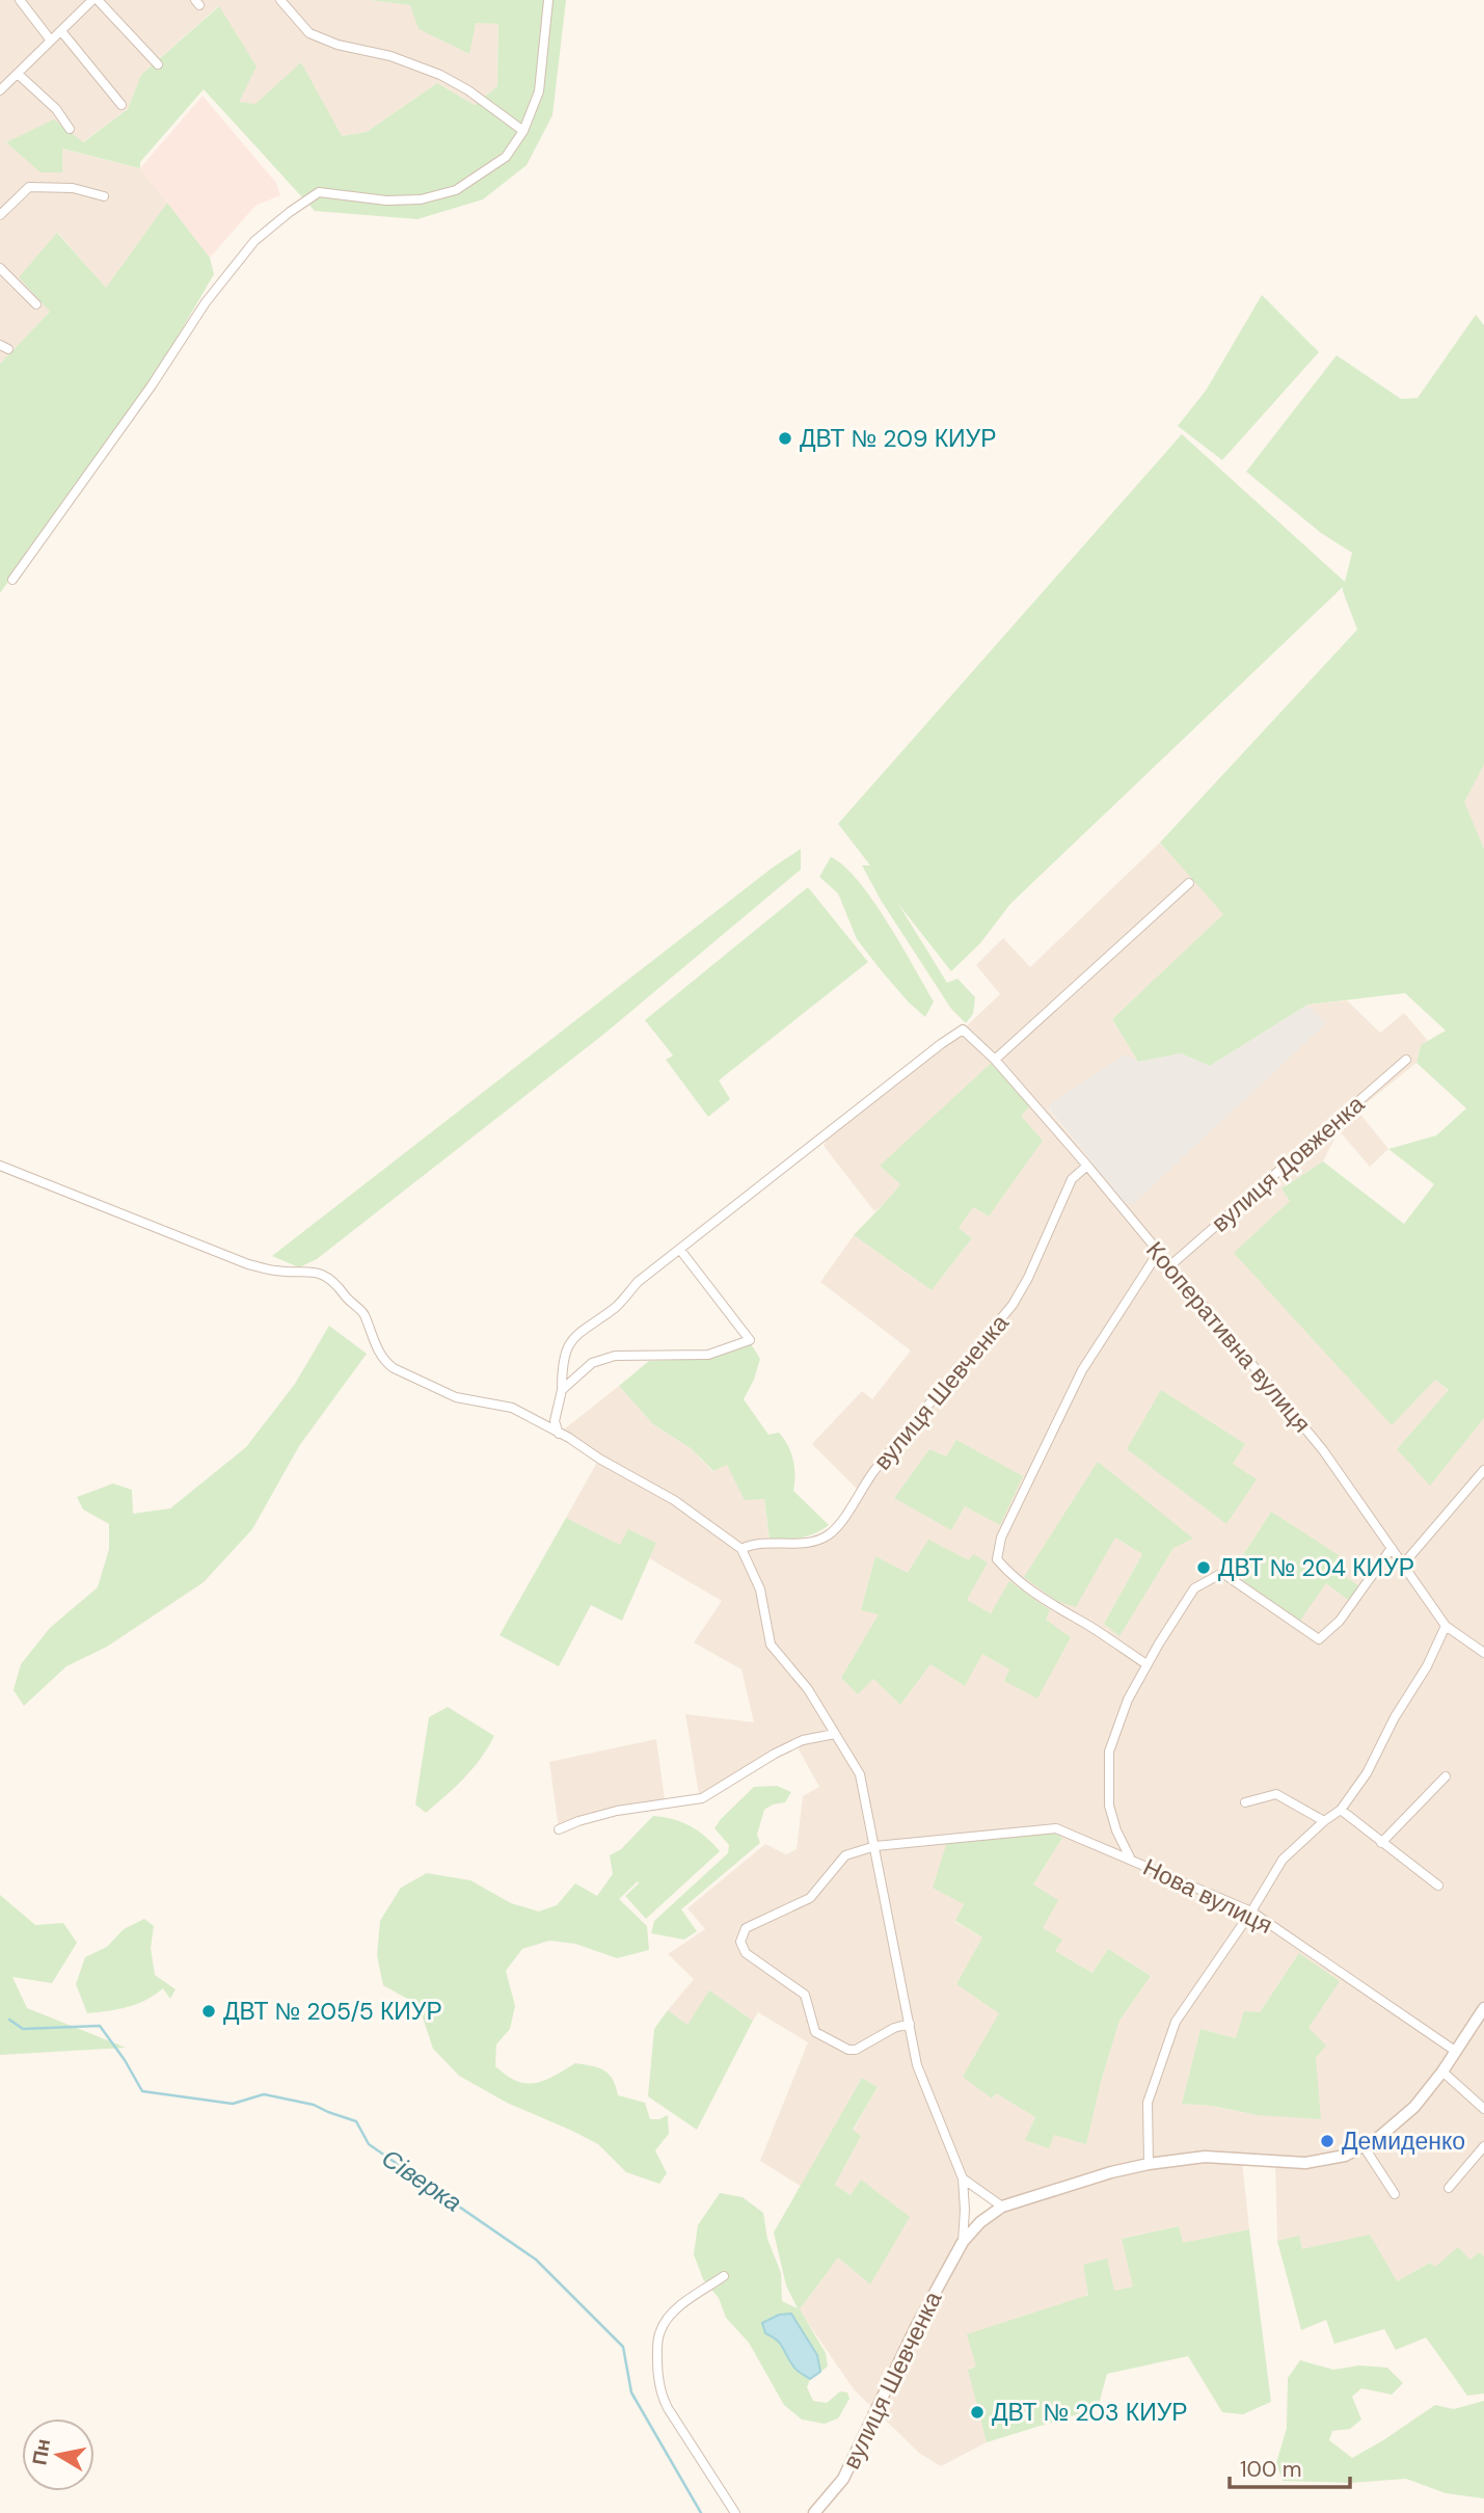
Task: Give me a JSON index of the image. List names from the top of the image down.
{
  "streets": {
    "street": [
      "вулиця Довженка",
      "Кооперативна вулиця",
      "вулиця Шевченка",
      "Нова вулиця"
    ]
  },
  "crossings": [
    ["вулиця Довженка", "Кооперативна вулиця"],
    ["Кооперативна вулиця", "вулиця Шевченка"],
    ["Кооперативна вулиця", "Нова вулиця"],
    ["вулиця Шевченка", "Нова вулиця"]
  ],
  "water": ["Сіверка"],
  "places": [
    "ДВТ № 209 КИУР",
    "ДВТ № 204 КИУР",
    "ДВТ № 205/5 КИУР",
    "Демиденко",
    "ДВТ № 203 КИУР"
  ],
  "scale_bar": "100 m",
  "north": "left"
}
